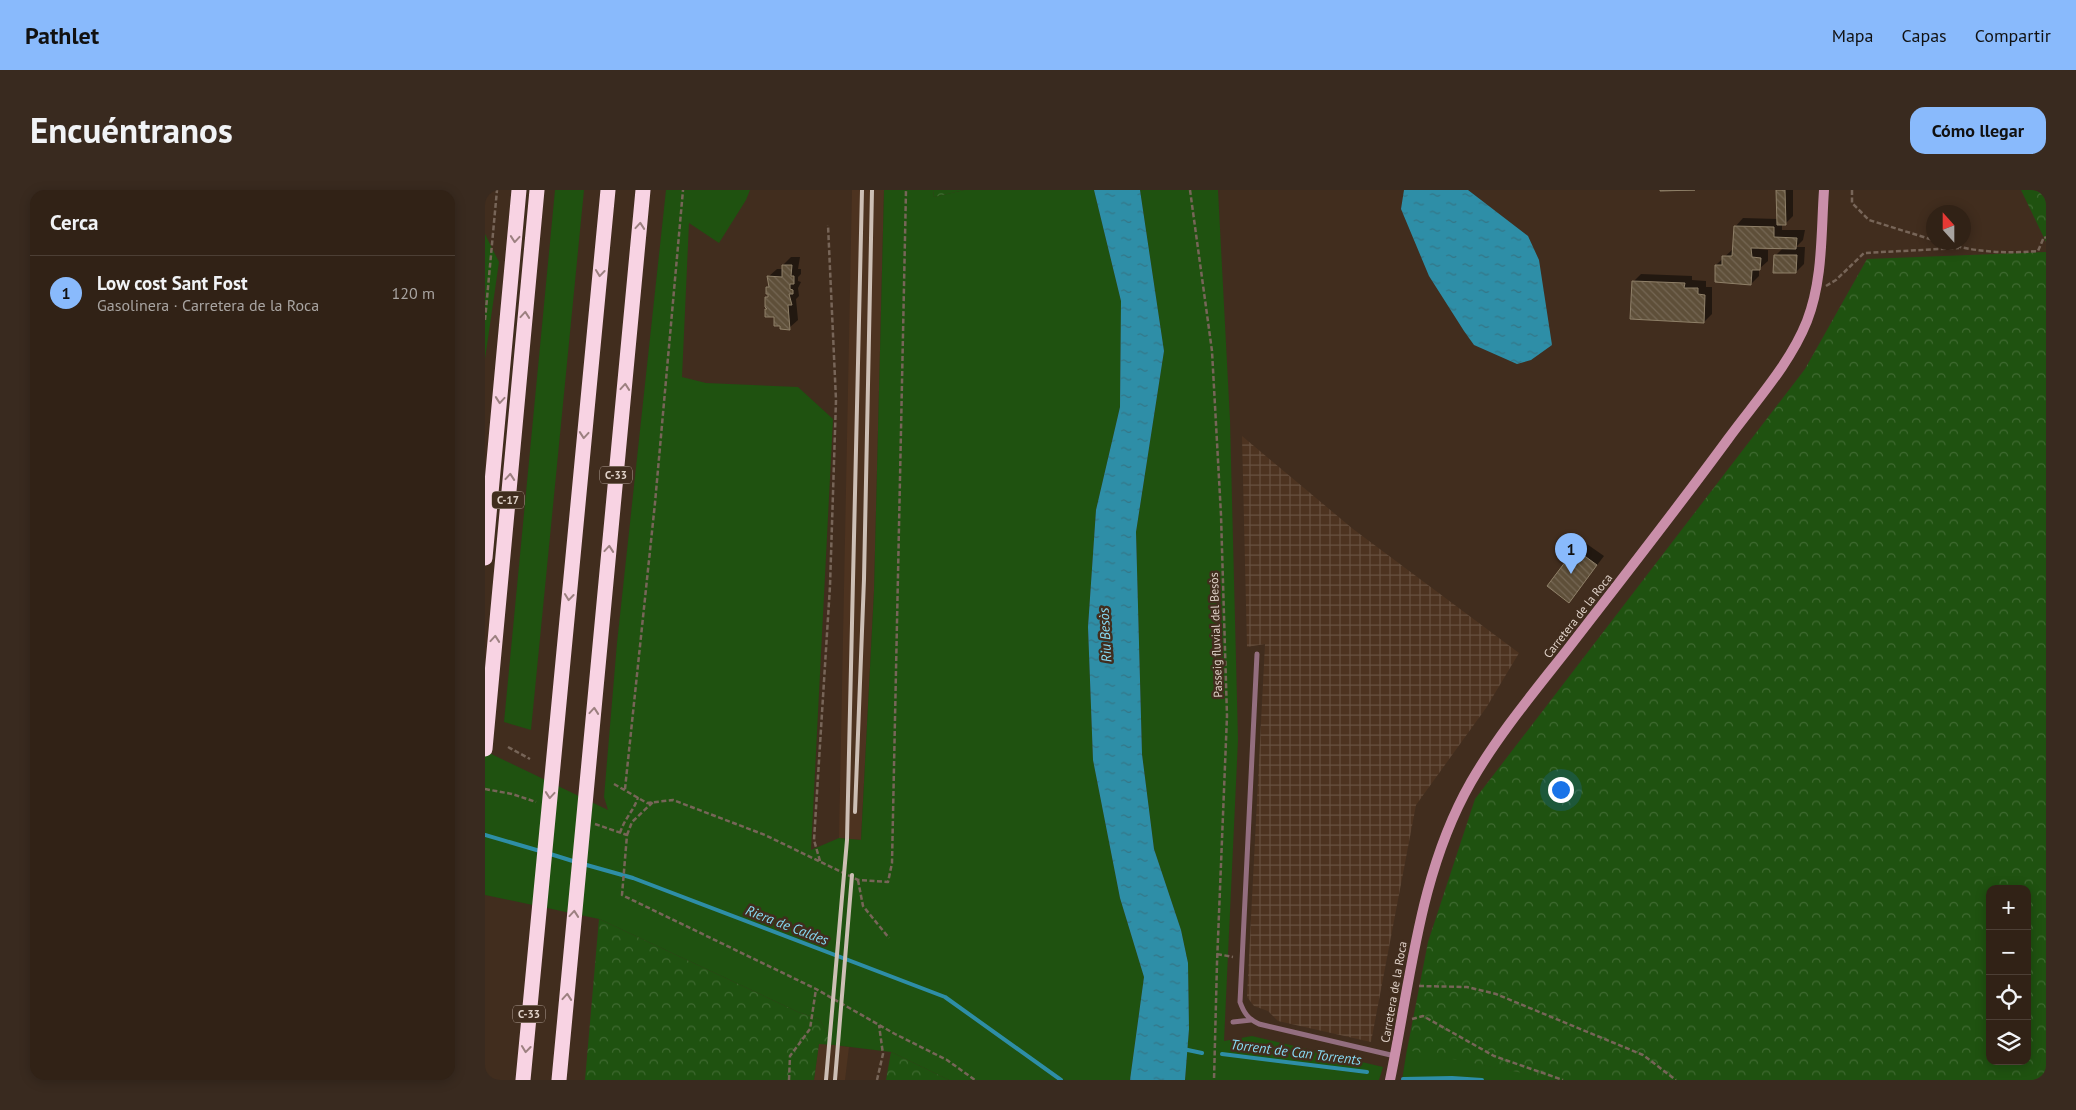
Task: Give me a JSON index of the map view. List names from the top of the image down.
{
  "streets": {
    "highway": ["C-33", "C-17"],
    "street": ["Carretera de la Roca"],
    "path": ["Passeig fluvial del Besòs"]
  },
  "water": ["Riu Besòs", "Riera de Caldes", "Torrent de Can Torrents"],
  "north": "top",
  "page": {
    "header": "Pathlet",
    "nav": ["Mapa", "Capas", "Compartir"],
    "title": "Encuéntranos",
    "buttons": "Cómo llegar",
    "heading": "Cerca",
    "list": [
      {
        "mark": "1",
        "name": "Low cost Sant Fost",
        "note": "Gasolinera · Carretera de la Roca",
        "value": "120 m"
      }
    ],
    "pins": "1",
    "map_buttons": ["+", "−"]
  }
}
